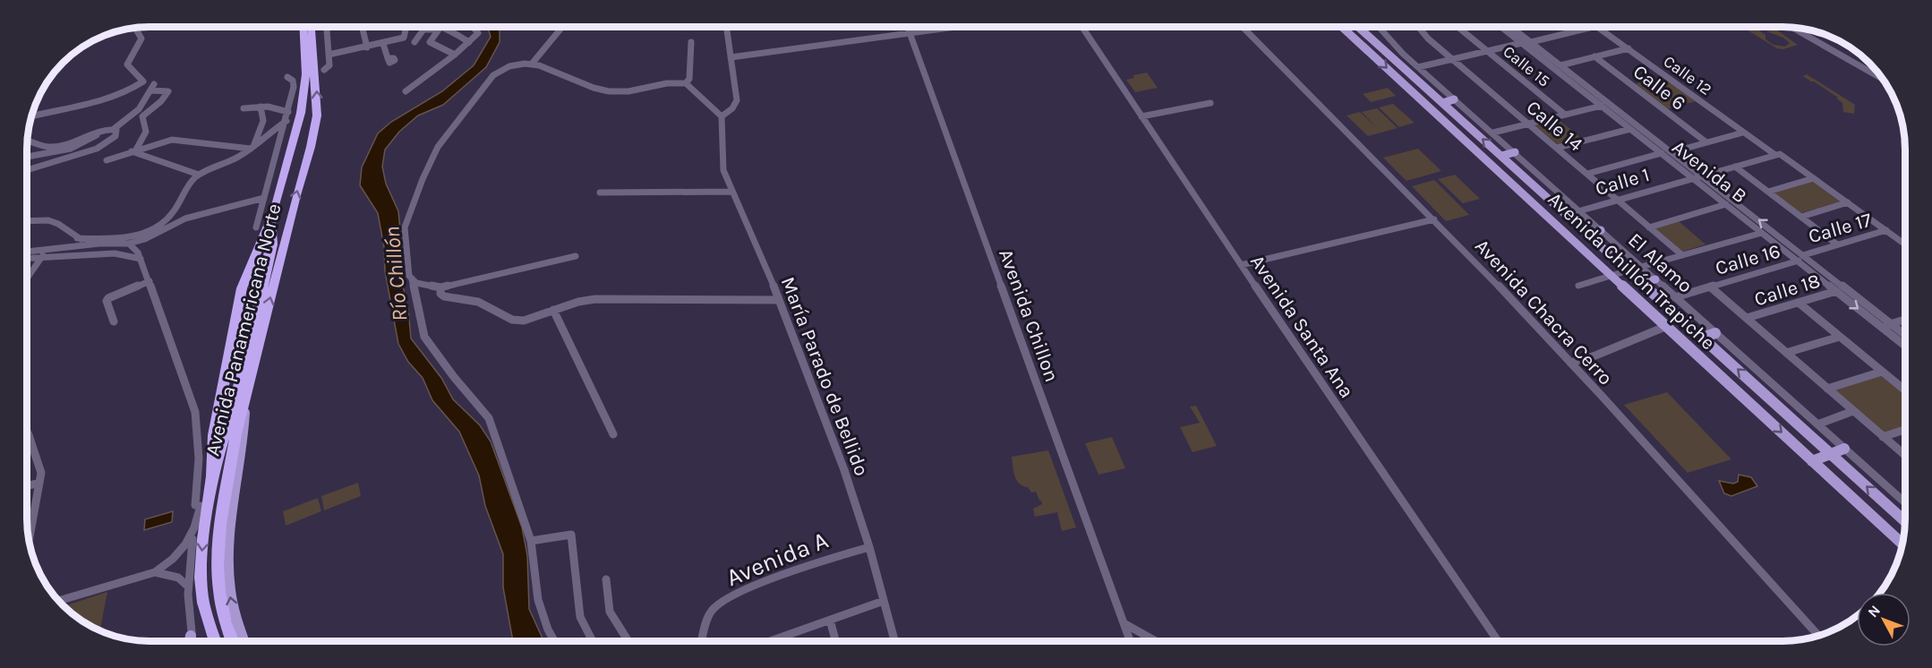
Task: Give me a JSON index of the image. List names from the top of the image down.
{
  "streets": {
    "highway": ["Avenida Panamericana Norte"],
    "main road": ["Avenida Chillón Trapiche"],
    "street": [
      "Calle 15",
      "Calle 12",
      "Calle 6",
      "Calle 14",
      "Avenida B",
      "Calle 1",
      "Calle 17",
      "Calle 16",
      "El Alamo",
      "Calle 18",
      "Avenida Chacra Cerro",
      "Avenida Chillon",
      "Avenida Santa Ana",
      "María Parado de Bellido",
      "Avenida A"
    ]
  },
  "crossings": [
    ["Calle 12", "Calle 1"],
    ["Calle 12", "Calle 17"],
    ["Calle 14", "Calle 1"],
    ["Avenida B", "Calle 1"],
    ["Avenida B", "Calle 17"],
    ["Avenida B", "Calle 16"],
    ["Avenida B", "Calle 18"],
    ["Calle 1", "El Alamo"],
    ["Calle 1", "Avenida Chillón Trapiche"],
    ["Calle 17", "Calle 16"],
    ["Calle 16", "El Alamo"],
    ["María Parado de Bellido", "Avenida A"]
  ],
  "water": ["Río Chillón"],
  "north": "top left"
}
